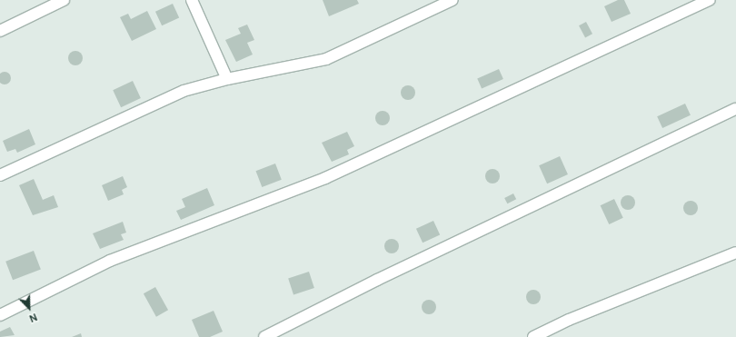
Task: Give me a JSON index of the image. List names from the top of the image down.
{
  "north": "bottom right"
}
